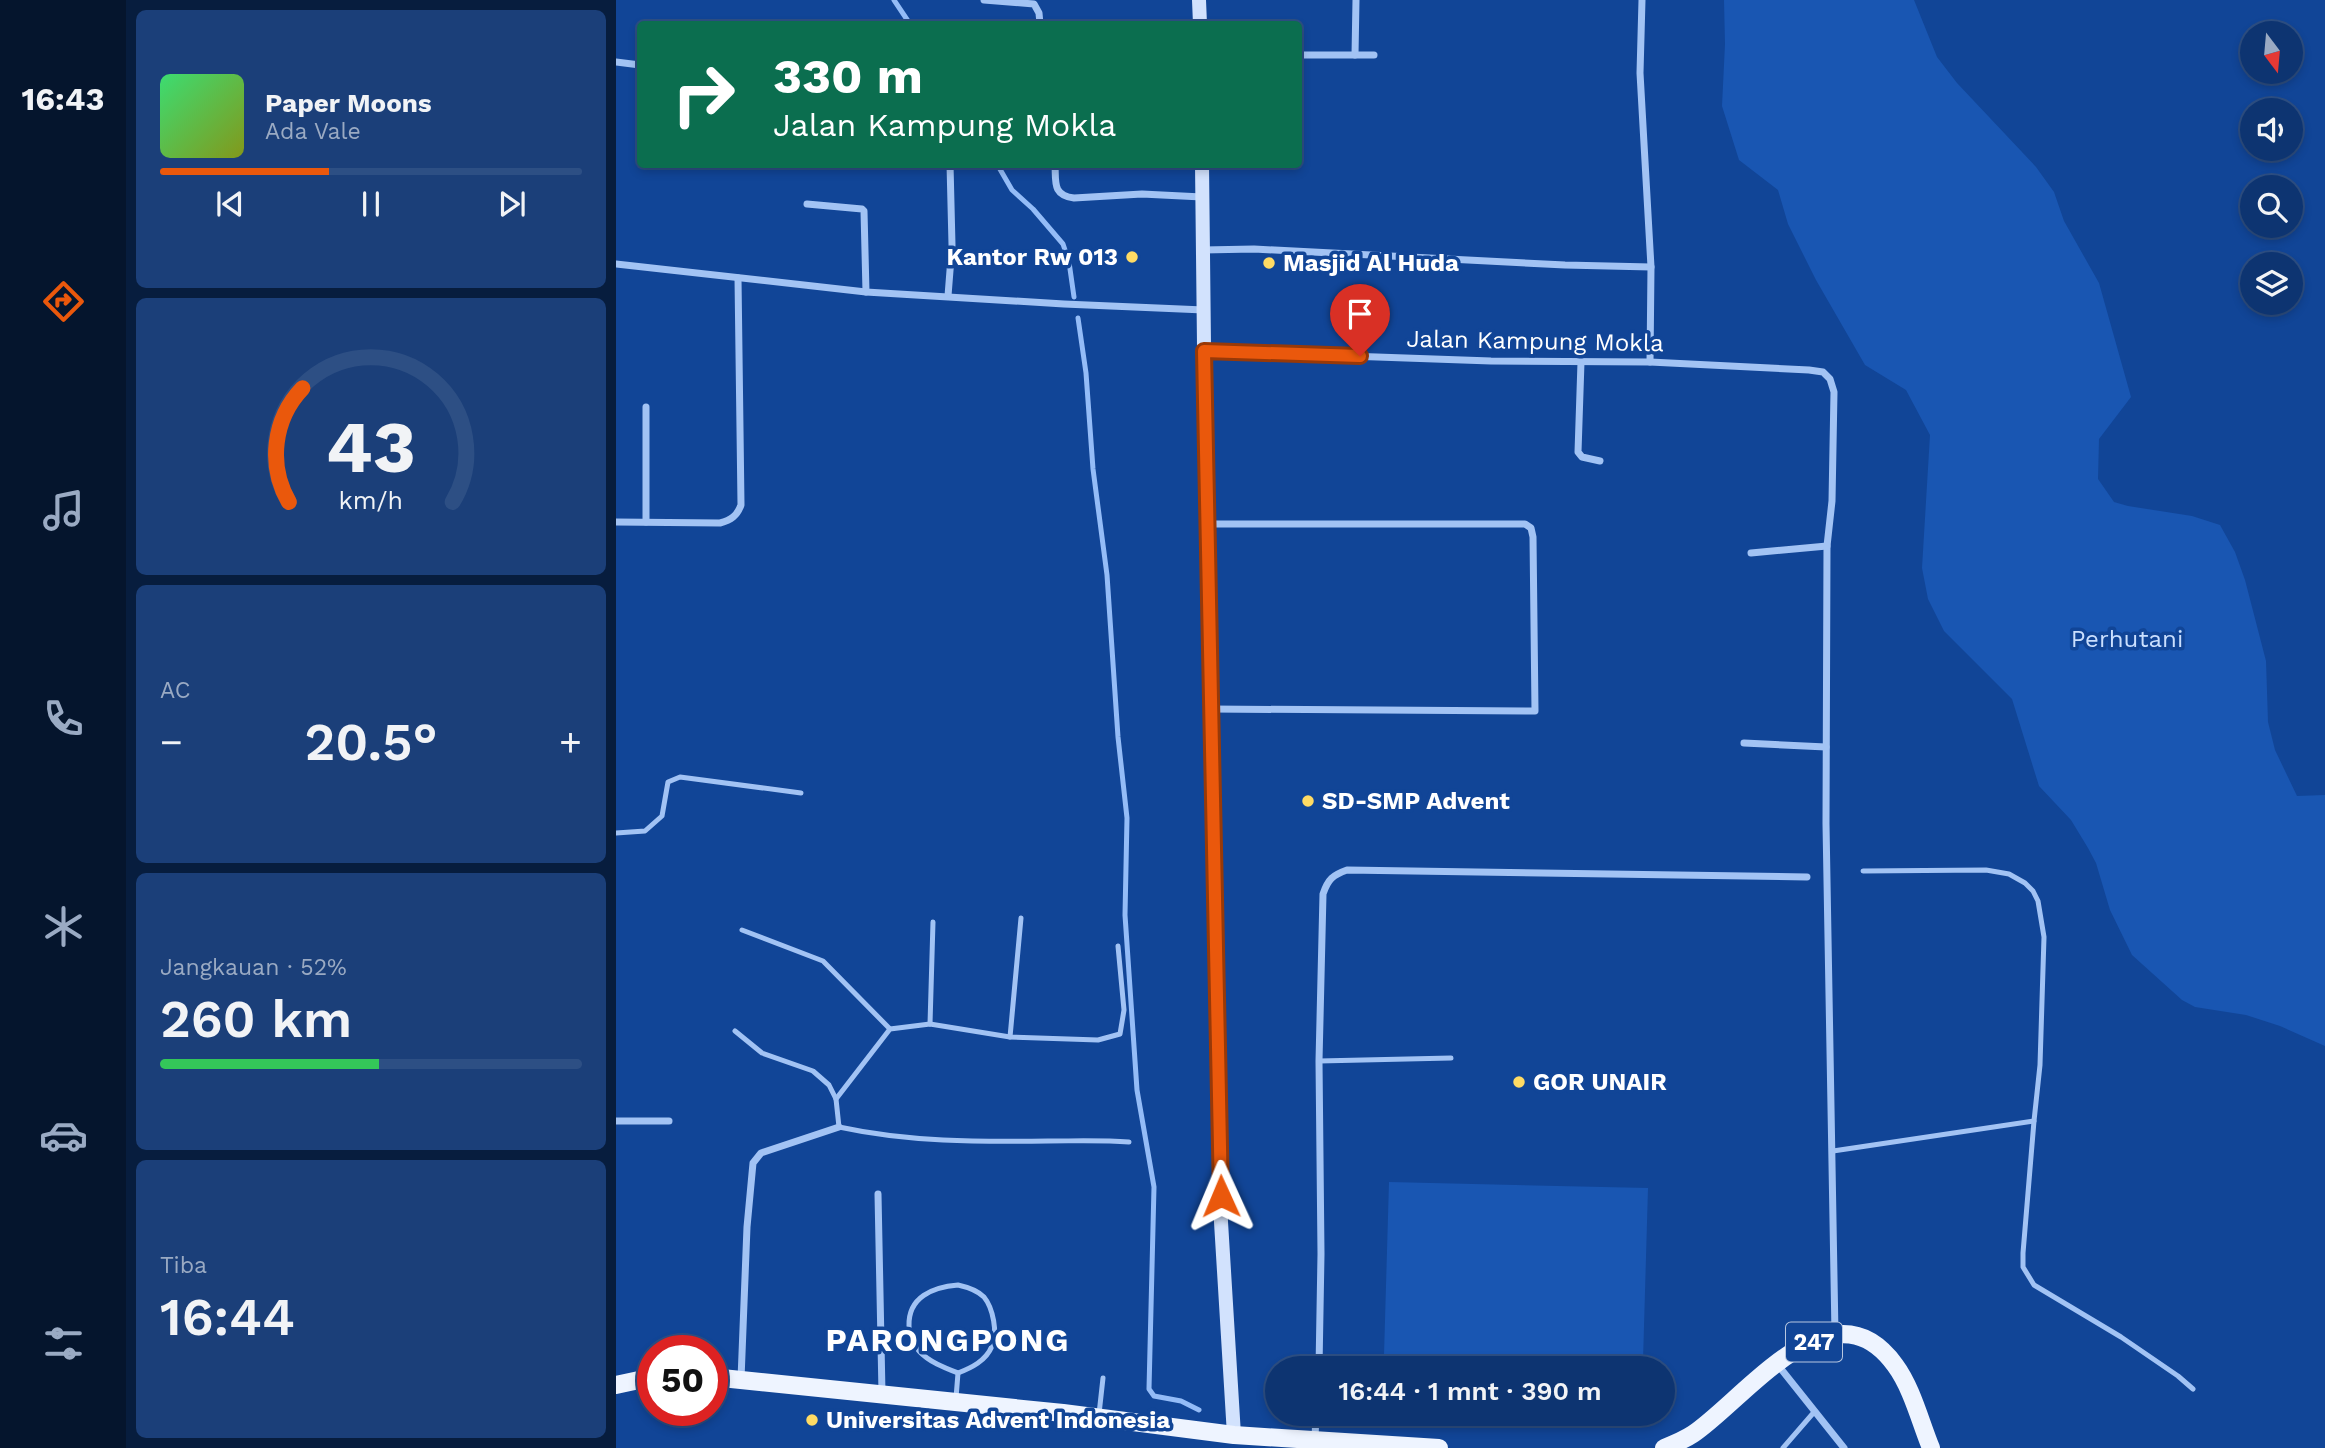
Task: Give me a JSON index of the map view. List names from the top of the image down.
{
  "streets": {
    "main road": ["247"],
    "street": ["Jalan Kampung Mokla"]
  },
  "districts": ["PARONGPONG"],
  "parks": ["Perhutani"],
  "places": [
    "Kantor Rw 013",
    "Masjid Al Huda",
    "SD-SMP Advent",
    "GOR UNAIR",
    "Universitas Advent Indonesia"
  ],
  "north": "bottom",
  "page": {
    "tabs": "16:43",
    "turn": ["330 m", "Jalan Kampung Mokla"],
    "song": ["Paper Moons", "Ada Vale"],
    "tile": [
      "AC",
      ["Jangkauan · 52%", "260 km"],
      ["Tiba", "16:44"]
    ],
    "heat": ["−", "20.5°", "+"],
    "limit": "50",
    "trip": "16:44 · 1 mnt · 390 m",
    "gauge": ["43", "km/h"]
  }
}
